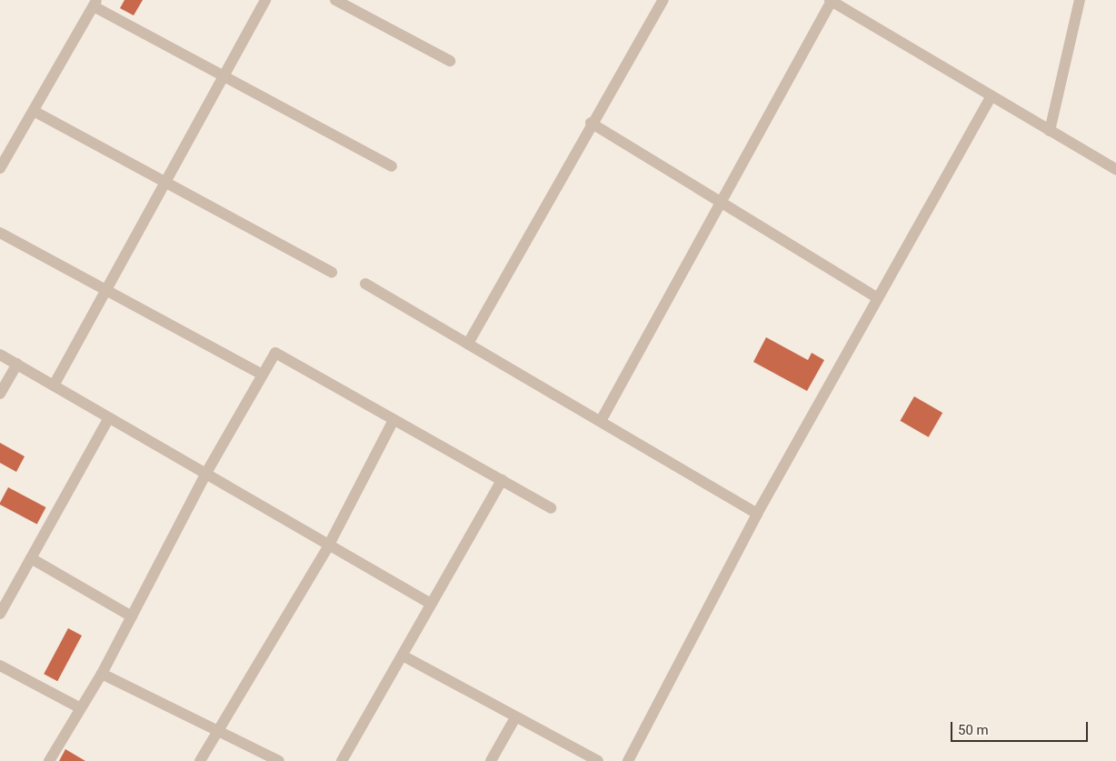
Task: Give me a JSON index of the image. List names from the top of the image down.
{
  "scale_bar": "50 m"
}
